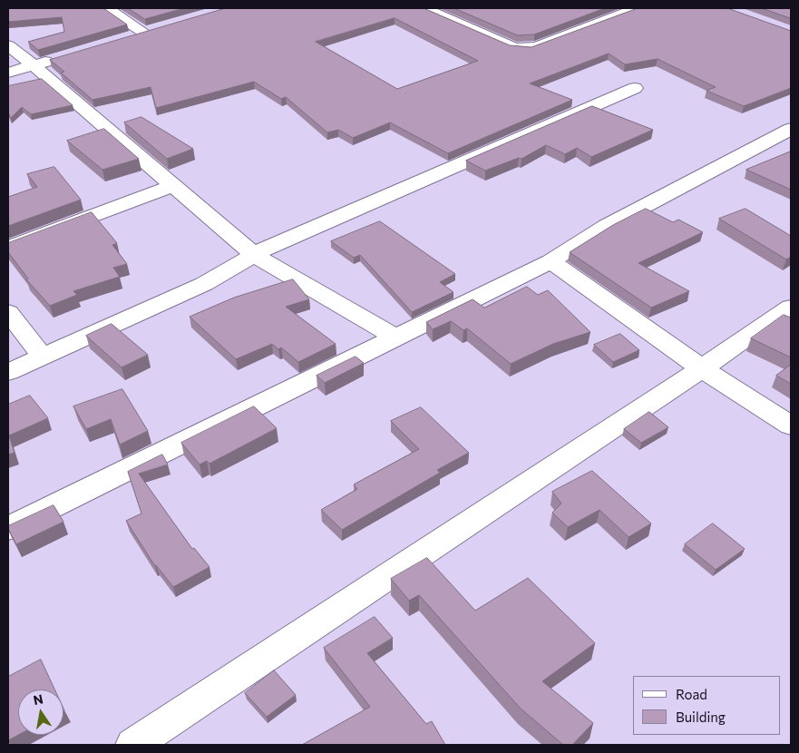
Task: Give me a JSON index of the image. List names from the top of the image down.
{
  "legend": ["Road", "Building"],
  "north": "top"
}
